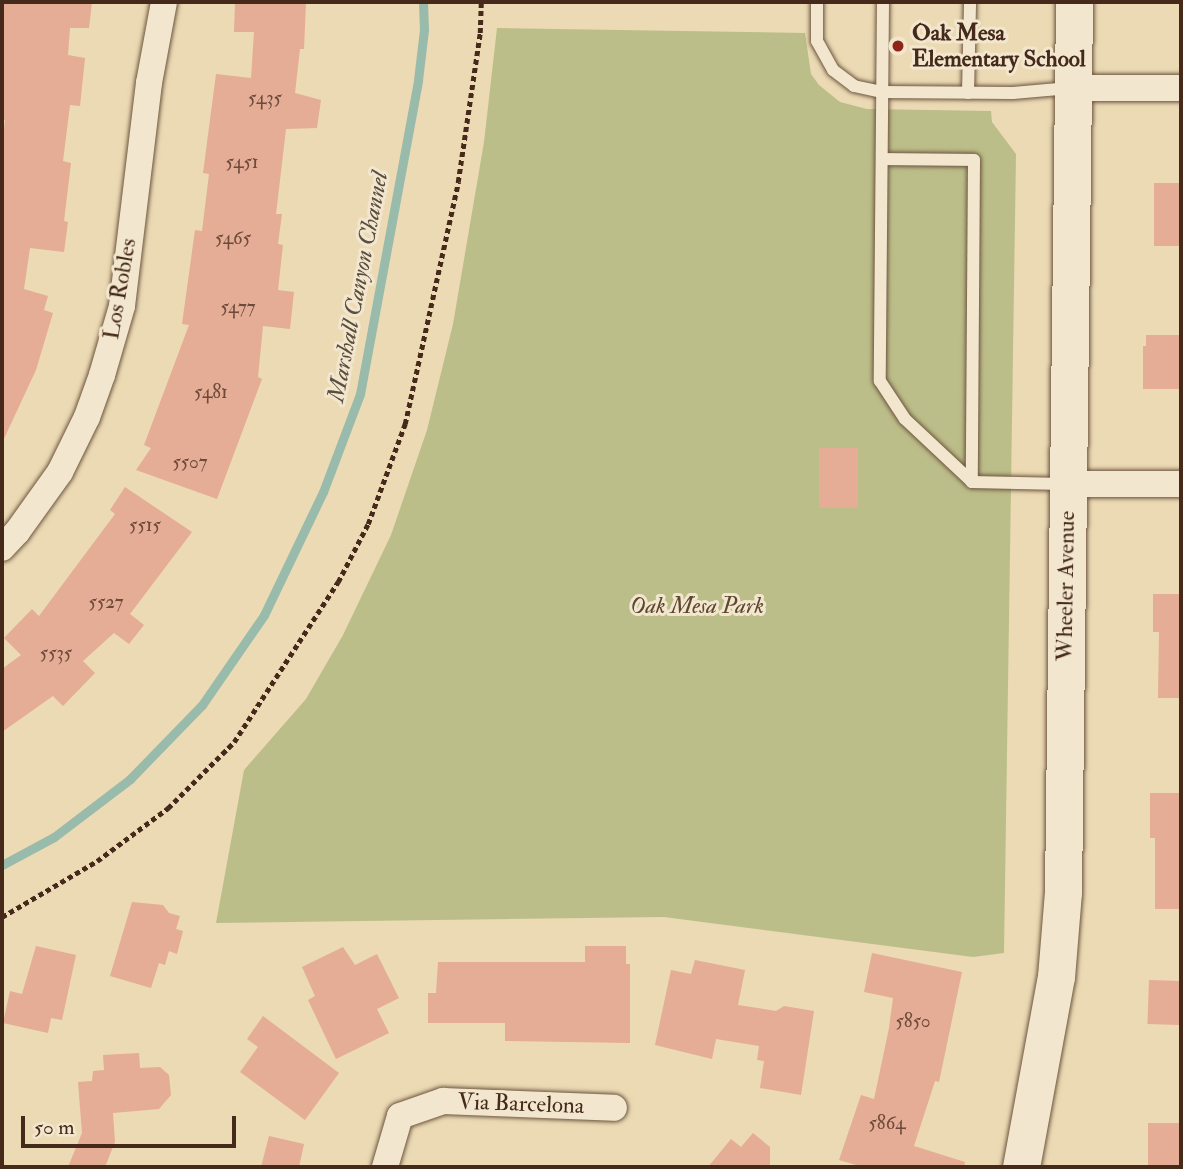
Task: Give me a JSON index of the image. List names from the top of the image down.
{
  "streets": {
    "main road": ["Wheeler Avenue"],
    "street": ["Los Robles", "Via Barcelona"]
  },
  "water": ["Marshall Canyon Channel"],
  "parks": ["Oak Mesa Park"],
  "places": ["Oak Mesa Elementary School"],
  "house_numbers": [
    "5435",
    "5451",
    "5465",
    "5477",
    "5481",
    "5507",
    "5515",
    "5527",
    "5535",
    "5850",
    "5864"
  ],
  "scale_bar": "50 m"
}
